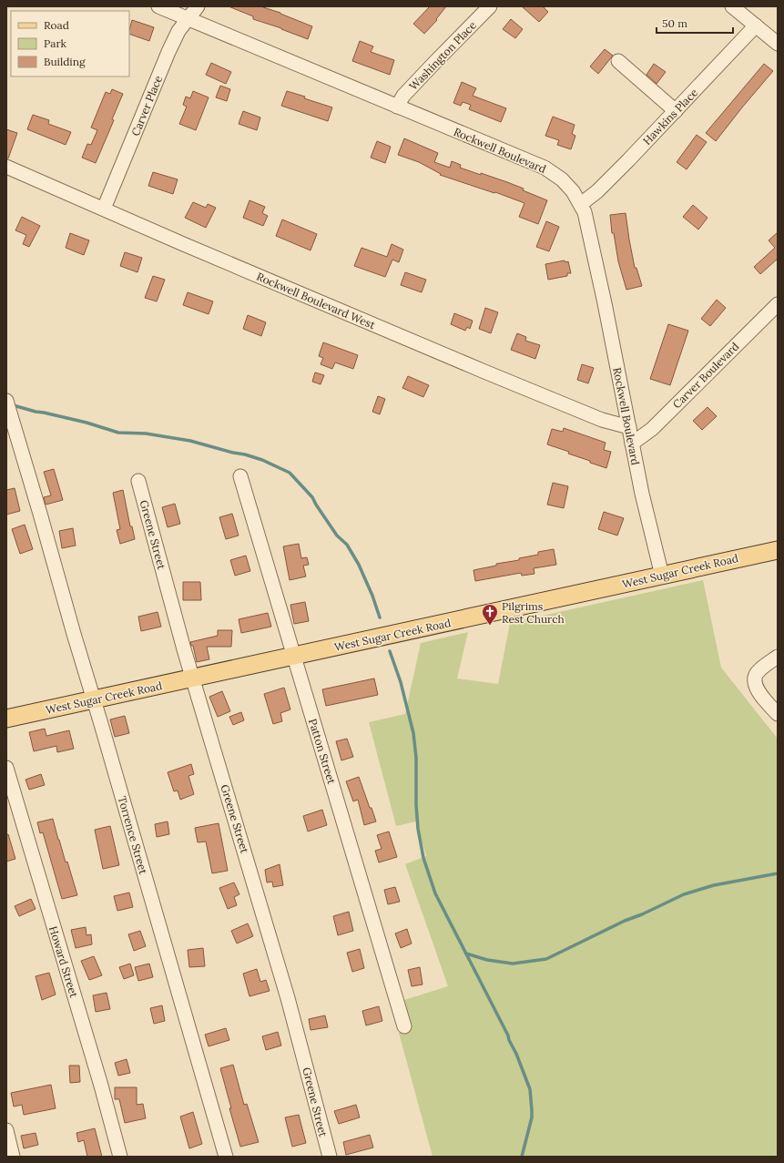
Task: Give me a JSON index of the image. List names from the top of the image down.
{
  "streets": {
    "main road": ["West Sugar Creek Road"],
    "street": [
      "Washington Place",
      "Carver Place",
      "Hawkins Place",
      "Rockwell Boulevard",
      "Rockwell Boulevard West",
      "Carver Boulevard",
      "Greene Street",
      "Patton Street",
      "Torrence Street",
      "Howard Street"
    ]
  },
  "crossings": [
    ["Washington Place", "Rockwell Boulevard"],
    ["Carver Place", "Rockwell Boulevard"],
    ["Carver Place", "Rockwell Boulevard West"],
    ["Hawkins Place", "Rockwell Boulevard"],
    ["Rockwell Boulevard", "Rockwell Boulevard West"],
    ["Rockwell Boulevard", "Carver Boulevard"],
    ["Rockwell Boulevard", "West Sugar Creek Road"],
    ["Greene Street", "West Sugar Creek Road"],
    ["West Sugar Creek Road", "Patton Street"],
    ["West Sugar Creek Road", "Torrence Street"]
  ],
  "places": {
    "church": ["Pilgrims Rest Church"]
  },
  "legend": ["Road", "Park", "Building"],
  "scale_bar": "50 m"
}
